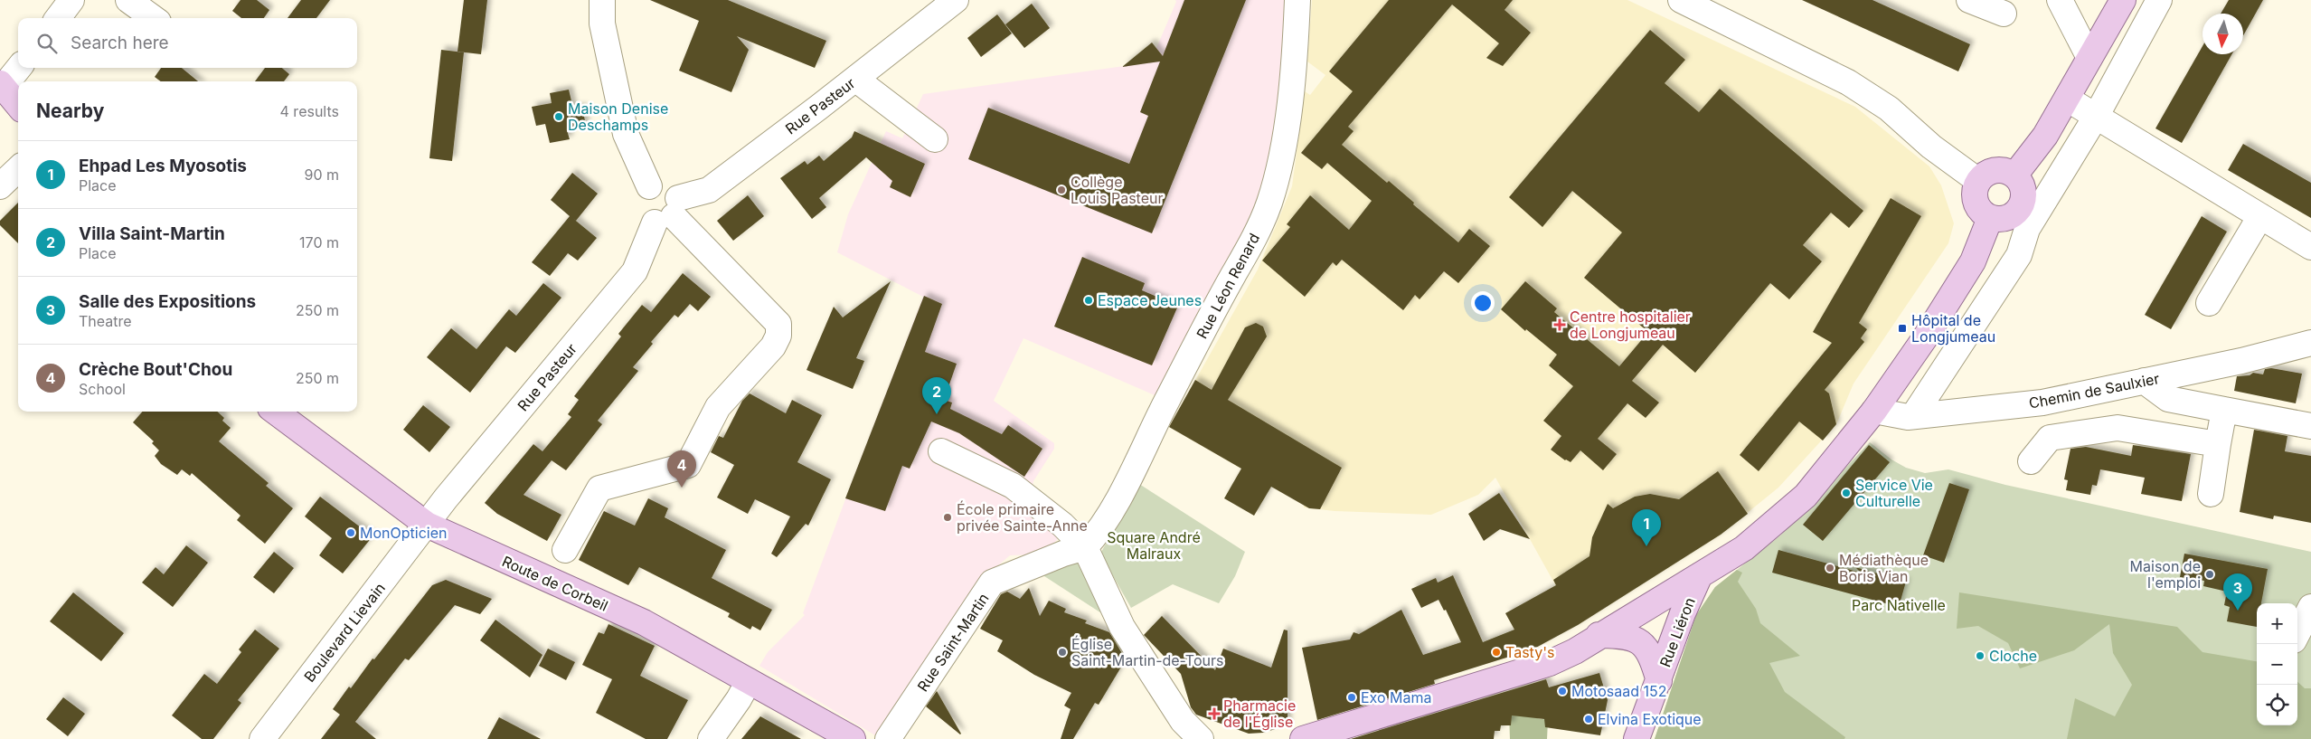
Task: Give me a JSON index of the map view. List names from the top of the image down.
{
  "streets": {
    "main road": ["Route de Corbeil", "Rue Liéron"],
    "street": [
      "Rue Pasteur",
      "Rue Léon Renard",
      "Chemin de Saulxier",
      "Boulevard Lievain",
      "Rue Saint-Martin"
    ]
  },
  "crossings": [
    ["Rue Pasteur", "Route de Corbeil"],
    ["Rue Pasteur", "Boulevard Lievain"],
    ["Rue Léon Renard", "Rue Saint-Martin"],
    ["Route de Corbeil", "Boulevard Lievain"]
  ],
  "parks": ["Square André Malraux", "Parc Nativelle"],
  "places": {
    "other": [
      "Maison Denise Deschamps",
      "Collège Louis Pasteur",
      "Espace Jeunes",
      "Service Vie Culturelle",
      "École primaire privée Sainte-Anne",
      "MonOpticien",
      "Médiathèque Boris Vian",
      "Maison de l'emploi",
      "Église Saint-Martin-de-Tours",
      "Tasty's",
      "Cloche",
      "Motosaad 152",
      "Exo Mama",
      "Elvina Exotique"
    ],
    "health": ["Centre hospitalier de Longjumeau", "Pharmacie de l'Église"],
    "transit": ["Hôpital de Longjumeau"]
  },
  "north": "bottom",
  "page": {
    "search": "Search here",
    "heading": ["Nearby", "4 results"],
    "list": [
      {
        "mark": "1",
        "name": "Ehpad Les Myosotis",
        "note": "Place",
        "value": "90 m"
      },
      {
        "mark": "2",
        "name": "Villa Saint-Martin",
        "note": "Place",
        "value": "170 m"
      },
      {
        "mark": "3",
        "name": "Salle des Expositions",
        "note": "Theatre",
        "value": "250 m"
      },
      {
        "mark": "4",
        "name": "Crèche Bout'Chou",
        "note": "School",
        "value": "250 m"
      }
    ],
    "pins": [
      "2",
      "4",
      "1",
      "3"
    ],
    "map_buttons": ["+", "−"]
  }
}
